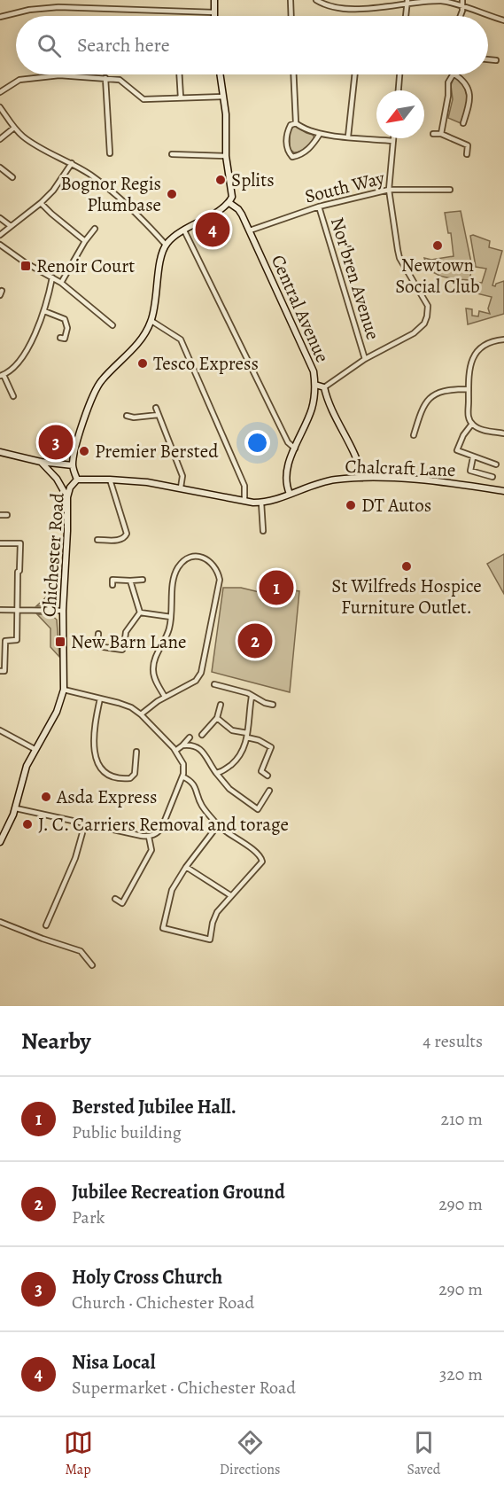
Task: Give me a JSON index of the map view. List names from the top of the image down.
{
  "streets": {
    "street": [
      "South Way",
      "Nor'bren Avenue",
      "Central Avenue",
      "Chalcraft Lane",
      "Chichester Road"
    ]
  },
  "crossings": [
    ["South Way", "Nor'bren Avenue"],
    ["South Way", "Central Avenue"],
    ["Central Avenue", "Chalcraft Lane"],
    ["Chalcraft Lane", "Chichester Road"]
  ],
  "places": {
    "other": [
      "Splits",
      "Bognor Regis Plumbase",
      "Newtown Social Club",
      "Tesco Express",
      "Premier Bersted",
      "DT Autos",
      "St Wilfreds Hospice Furniture Outlet.",
      "Asda Express",
      "J. C. Carriers Removal and torage"
    ],
    "transit": ["Renoir Court", "New Barn Lane"]
  },
  "north": "bottom left",
  "page": {
    "search": "Search here",
    "pins": [
      "4",
      "3",
      "1",
      "2"
    ],
    "heading": ["Nearby", "4 results"],
    "list": [
      {
        "mark": "1",
        "name": "Bersted Jubilee Hall.",
        "note": "Public building",
        "value": "210 m"
      },
      {
        "mark": "2",
        "name": "Jubilee Recreation Ground",
        "note": "Park",
        "value": "290 m"
      },
      {
        "mark": "3",
        "name": "Holy Cross Church",
        "note": "Church · Chichester Road",
        "value": "290 m"
      },
      {
        "mark": "4",
        "name": "Nisa Local",
        "note": "Supermarket · Chichester Road",
        "value": "320 m"
      }
    ],
    "nav": ["Map", "Directions", "Saved"]
  }
}
